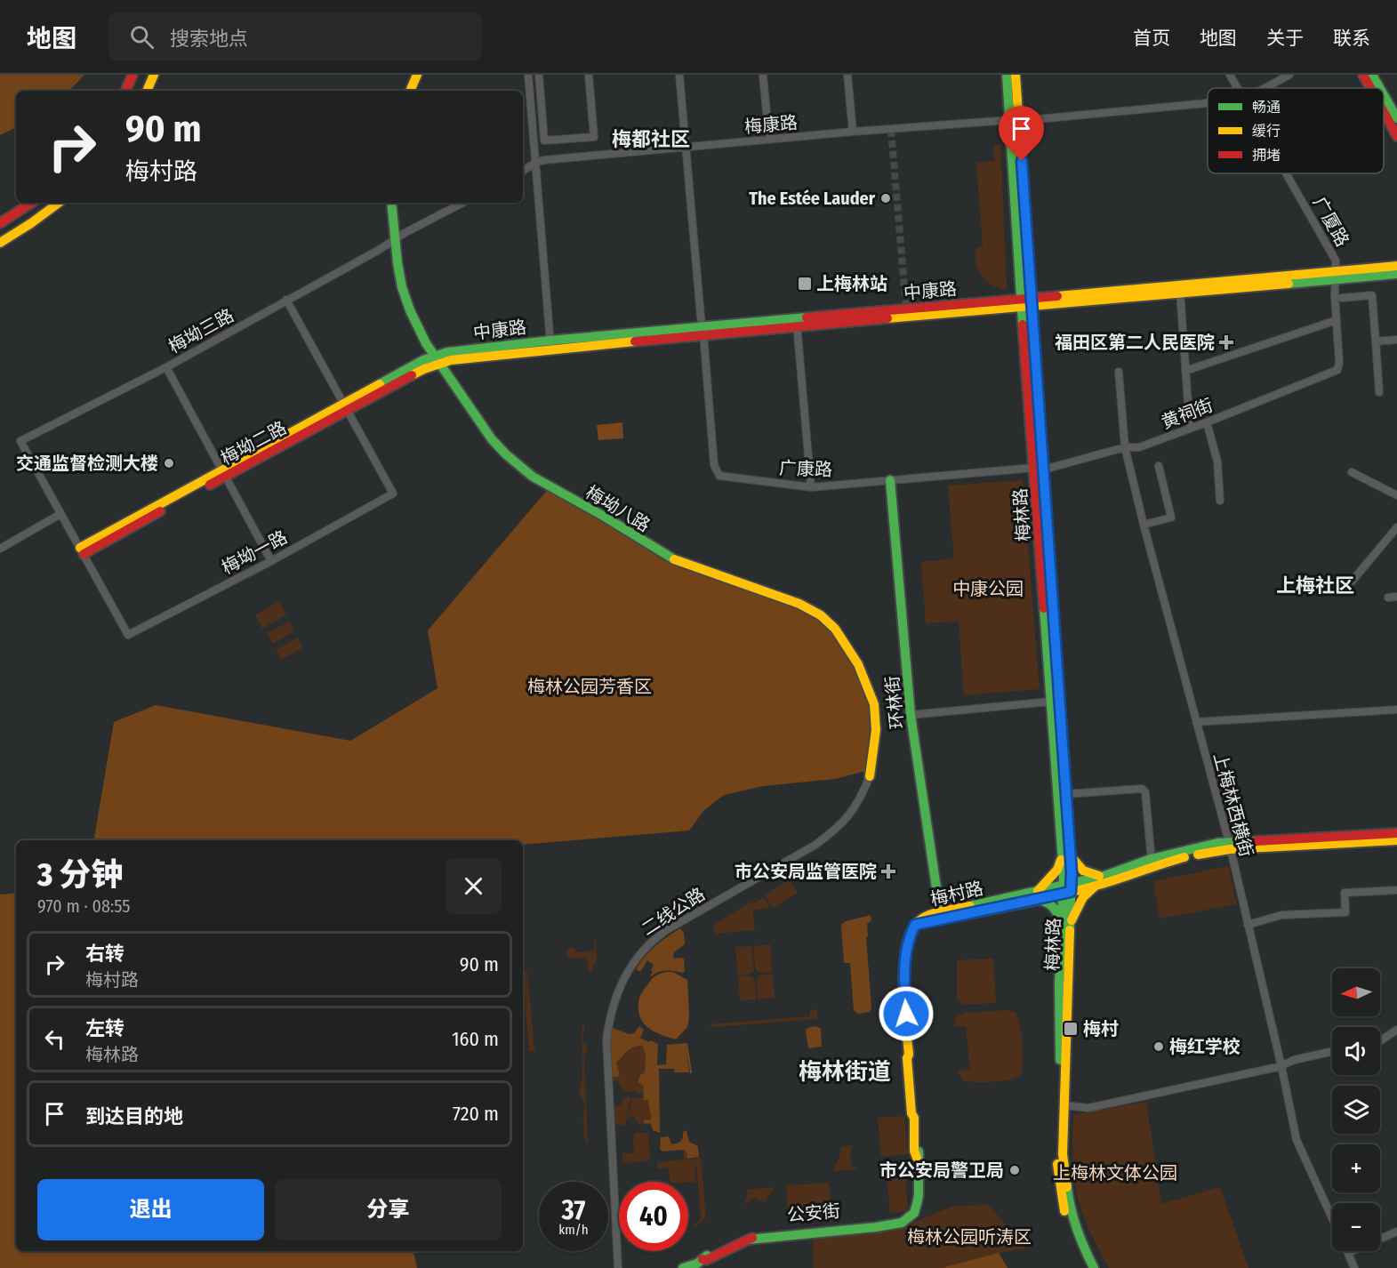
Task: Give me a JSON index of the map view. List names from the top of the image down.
{
  "streets": {
    "main road": [
      "中康路",
      "梅坳二路",
      "梅坳八路",
      "梅林路",
      "环林街",
      "梅村路",
      "公安街"
    ],
    "street": [
      "梅康路",
      "广厦路",
      "梅坳三路",
      "黄祠街",
      "广康路",
      "梅坳一路",
      "上梅林西横街",
      "二线公路"
    ]
  },
  "crossings": [
    ["梅康路", "梅林路"],
    ["广厦路", "中康路"],
    ["广厦路", "黄祠街"],
    ["中康路", "梅坳二路"],
    ["中康路", "广康路"],
    ["中康路", "梅坳八路"],
    ["中康路", "梅林路"],
    ["梅坳三路", "梅坳八路"],
    ["黄祠街", "广康路"],
    ["黄祠街", "梅林路"],
    ["黄祠街", "上梅林西横街"],
    ["梅坳二路", "梅坳八路"],
    ["梅坳二路", "梅坳一路"],
    ["广康路", "梅林路"],
    ["广康路", "环林街"],
    ["梅坳八路", "二线公路"],
    ["梅林路", "梅村路"],
    ["环林街", "梅村路"],
    ["上梅林西横街", "梅村路"],
    ["梅村路", "公安街"]
  ],
  "districts": ["梅都社区", "上梅社区", "梅林街道"],
  "parks": [
    "中康公园",
    "梅林公园芳香区",
    "上梅林文体公园",
    "梅林公园听涛区"
  ],
  "places": {
    "other": [
      "The Estée Lauder",
      "交通监督检测大楼",
      "梅红学校",
      "市公安局警卫局"
    ],
    "transit": ["上梅林站", "梅村"],
    "health": ["福田区第二人民医院", "市公安局监管医院"]
  },
  "legend": ["畅通", "缓行", "拥堵"],
  "north": "left",
  "page": {
    "header": "地图",
    "search": "搜索地点",
    "nav": [
      "首页",
      "地图",
      "关于",
      "联系"
    ],
    "turn": ["90 m", "梅村路"],
    "heading": ["3 分钟", "970 m · 08:55"],
    "list": [
      {
        "name": "右转",
        "note": "梅村路",
        "value": "90 m"
      },
      {
        "name": "左转",
        "note": "梅林路",
        "value": "160 m"
      },
      {
        "name": "到达目的地",
        "value": "720 m"
      }
    ],
    "map_buttons": ["+", "−"],
    "buttons": ["退出", "分享"],
    "speed": "37 km/h",
    "limit": "40"
  }
}
